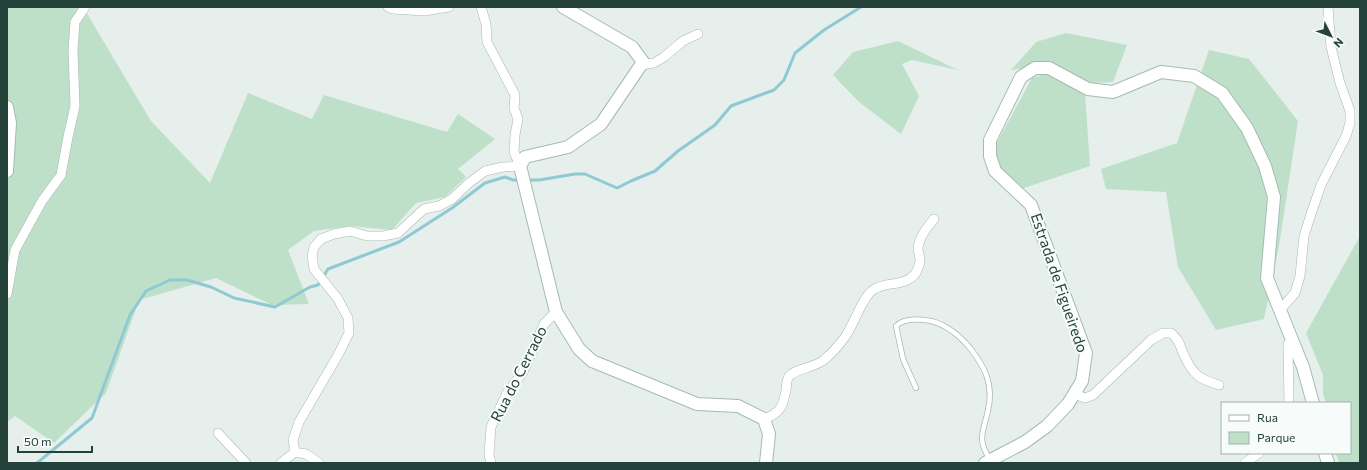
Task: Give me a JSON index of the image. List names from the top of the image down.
{
  "streets": {
    "street": ["Estrada de Figueiredo", "Rua do Cerrado"]
  },
  "legend": ["Rua", "Parque"],
  "scale_bar": "50 m",
  "north": "bottom right"
}
